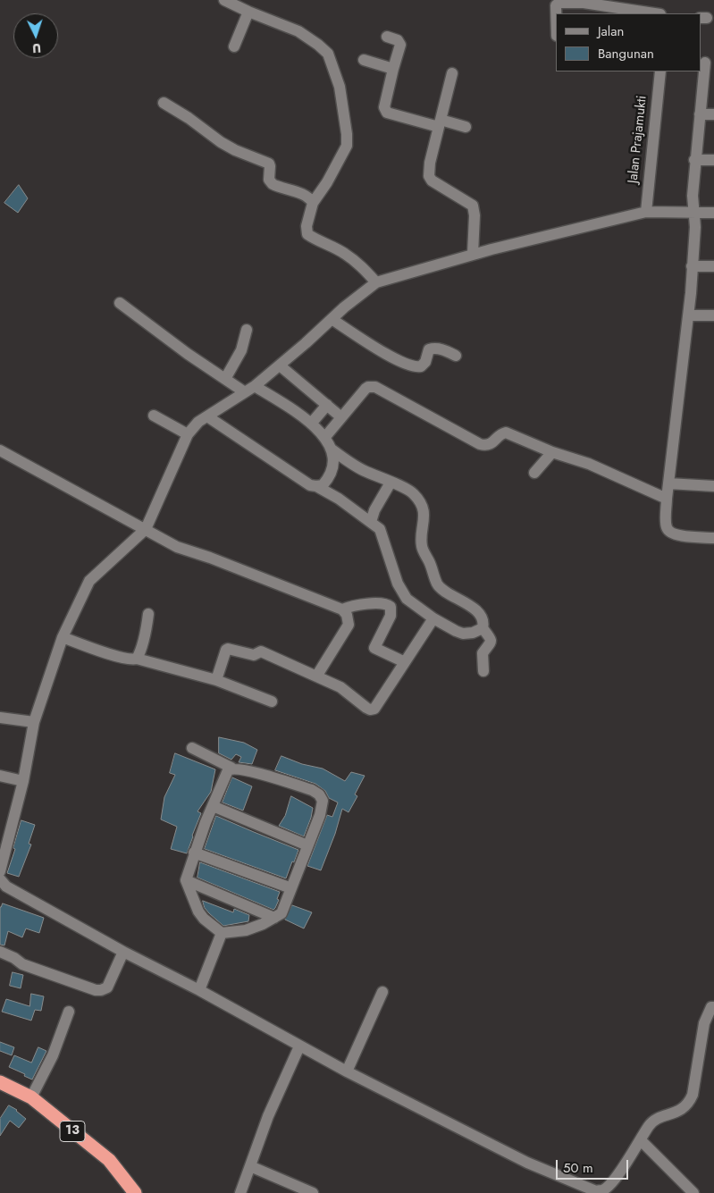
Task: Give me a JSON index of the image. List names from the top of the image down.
{
  "streets": {
    "highway": ["13"],
    "street": ["Jalan Prajamukti"]
  },
  "legend": ["Jalan", "Bangunan"],
  "scale_bar": "50 m",
  "north": "bottom"
}
